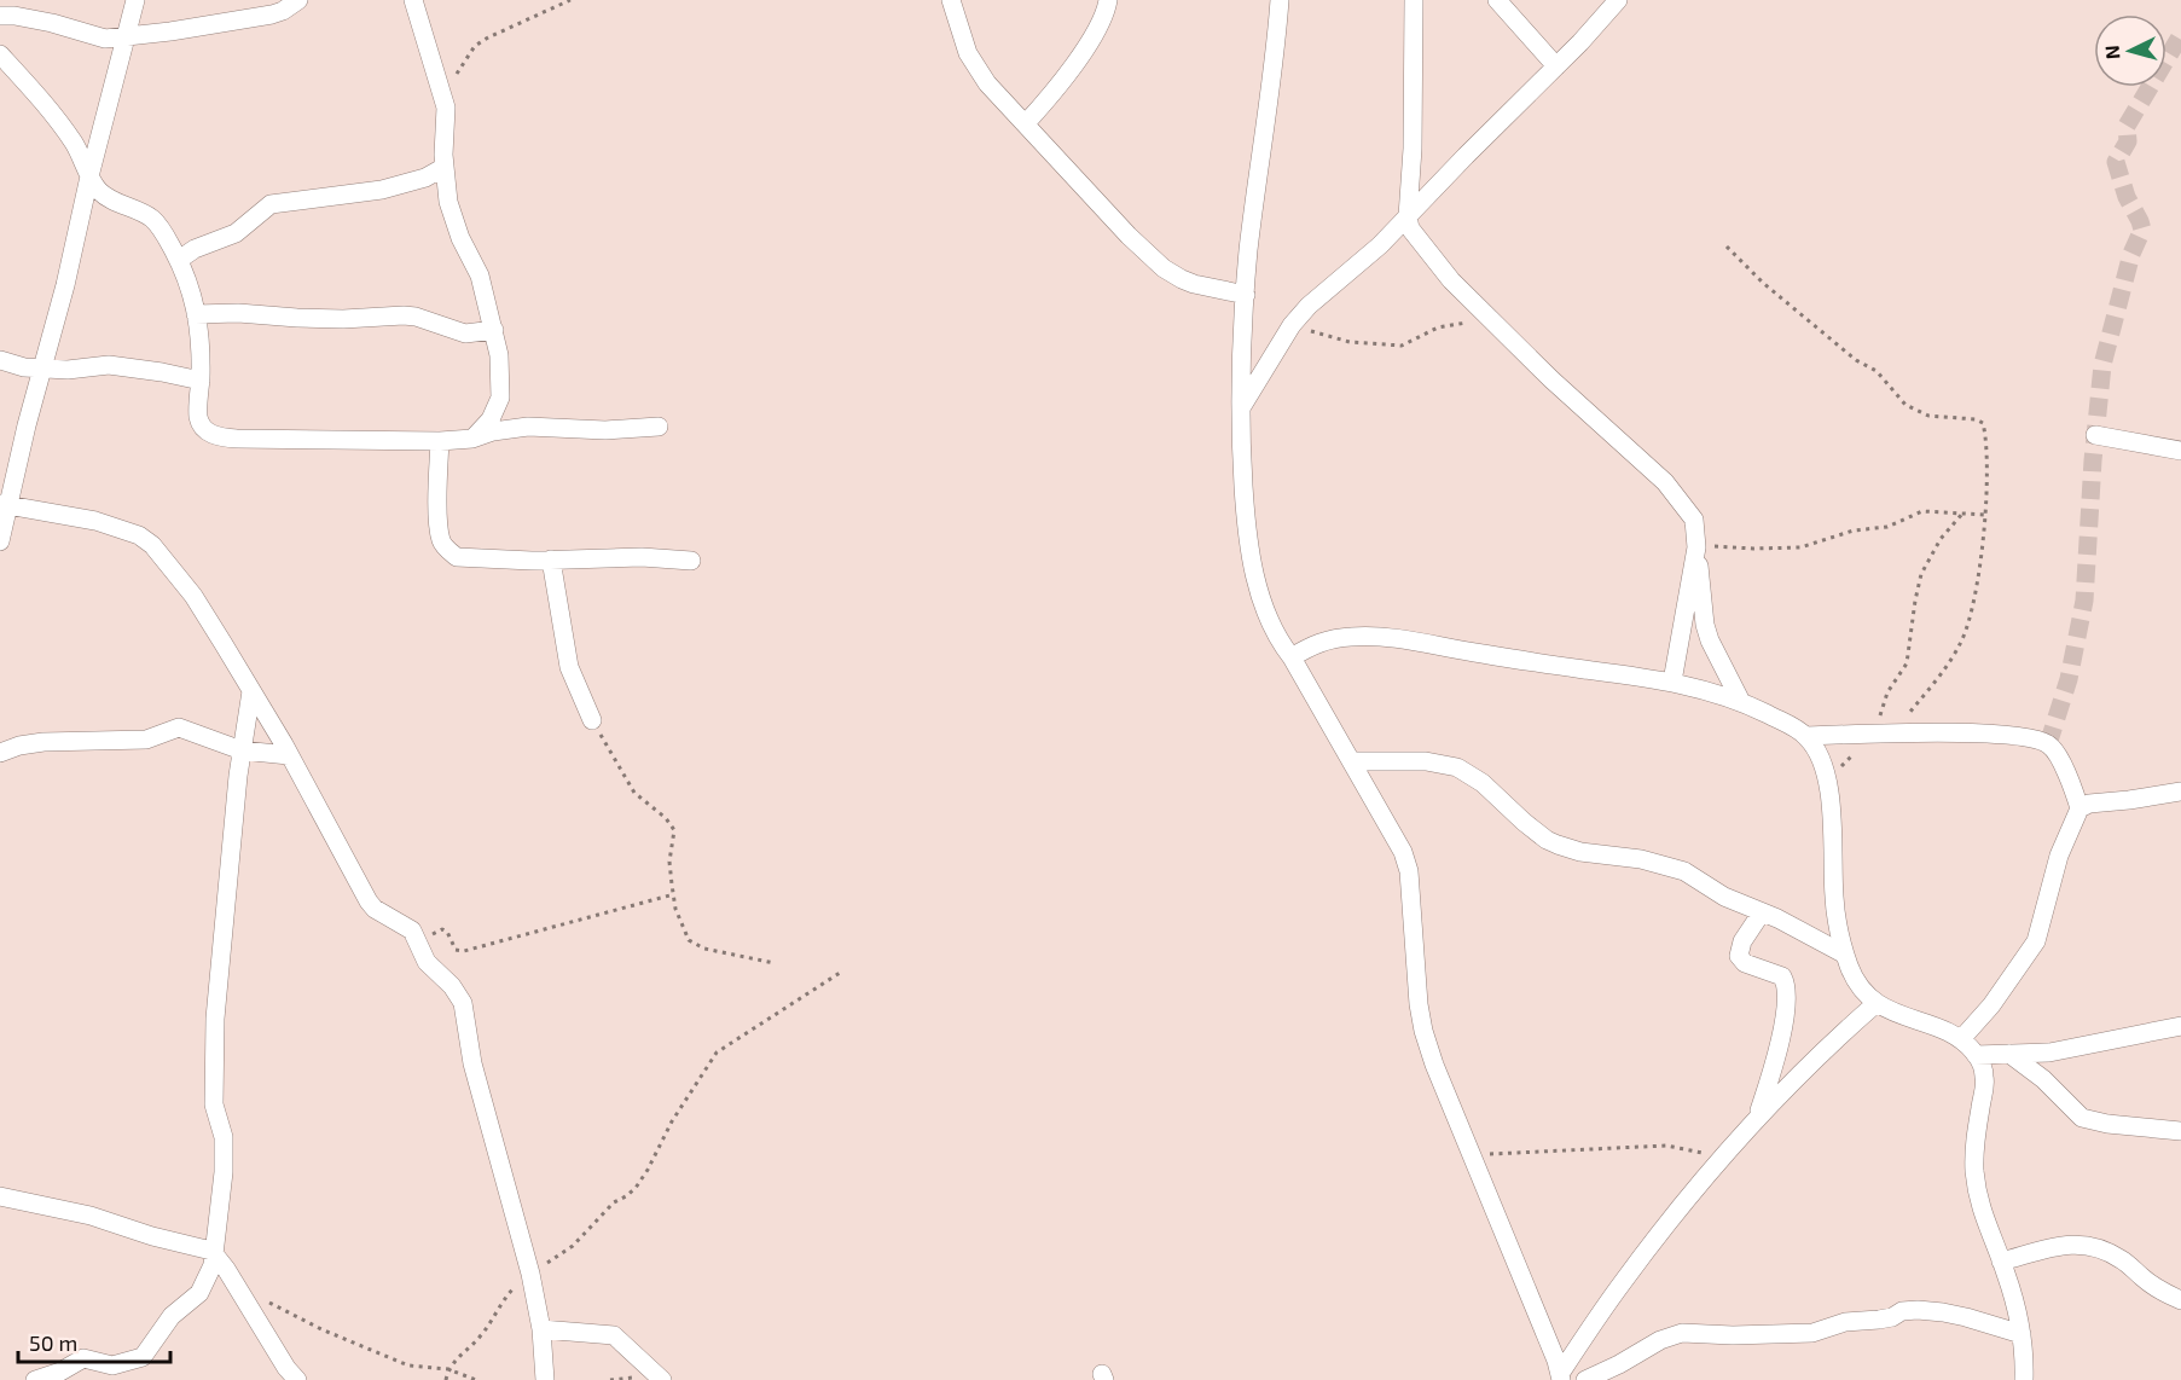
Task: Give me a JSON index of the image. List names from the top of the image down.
{
  "scale_bar": "50 m",
  "north": "left"
}
